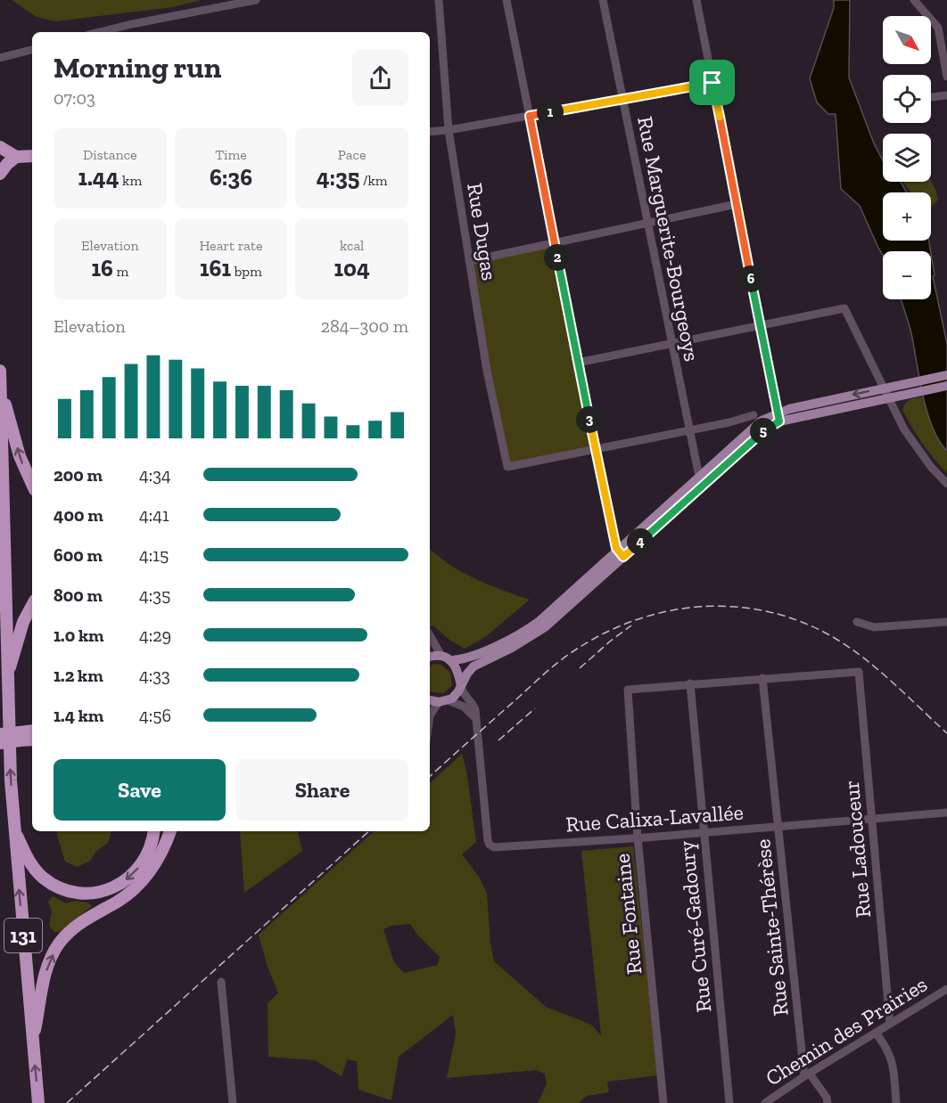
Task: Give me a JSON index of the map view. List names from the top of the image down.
{
  "streets": {
    "highway": ["131"],
    "street": [
      "Rue Dugas",
      "Rue Marguerite-Bourgeoys",
      "Rue Calixa-Lavallée",
      "Rue Ladouceur",
      "Rue Fontaine",
      "Rue Curé-Gadoury",
      "Rue Sainte-Thérèse",
      "Chemin des Prairies"
    ]
  },
  "crossings": [
    ["Rue Calixa-Lavallée", "Rue Ladouceur"],
    ["Rue Calixa-Lavallée", "Rue Fontaine"],
    ["Rue Calixa-Lavallée", "Rue Curé-Gadoury"],
    ["Rue Calixa-Lavallée", "Rue Sainte-Thérèse"],
    ["Rue Ladouceur", "Rue Sainte-Thérèse"],
    ["Rue Ladouceur", "Chemin des Prairies"],
    ["Rue Fontaine", "Rue Curé-Gadoury"],
    ["Rue Sainte-Thérèse", "Chemin des Prairies"]
  ],
  "north": "bottom right",
  "page": {
    "map_buttons": ["+", "−"],
    "heading": ["Morning run", "07:03"],
    "pins": [
      "1",
      "2",
      "6",
      "3",
      "5",
      "4"
    ],
    "stats": [
      ["Distance", "1.44 km"],
      ["Time", "6:36"],
      ["Pace", "4:35 /km"],
      ["Elevation", "16 m"],
      ["Heart rate", "161 bpm"],
      ["kcal", "104"]
    ],
    "chart": ["Elevation", "284–300 m"],
    "list": [
      {
        "name": "200 m",
        "note": "4:34"
      },
      {
        "name": "400 m",
        "note": "4:41"
      },
      {
        "name": "600 m",
        "note": "4:15"
      },
      {
        "name": "800 m",
        "note": "4:35"
      },
      {
        "name": "1.0 km",
        "note": "4:29"
      },
      {
        "name": "1.2 km",
        "note": "4:33"
      },
      {
        "name": "1.4 km",
        "note": "4:56"
      }
    ],
    "buttons": ["Save", "Share"]
  }
}
